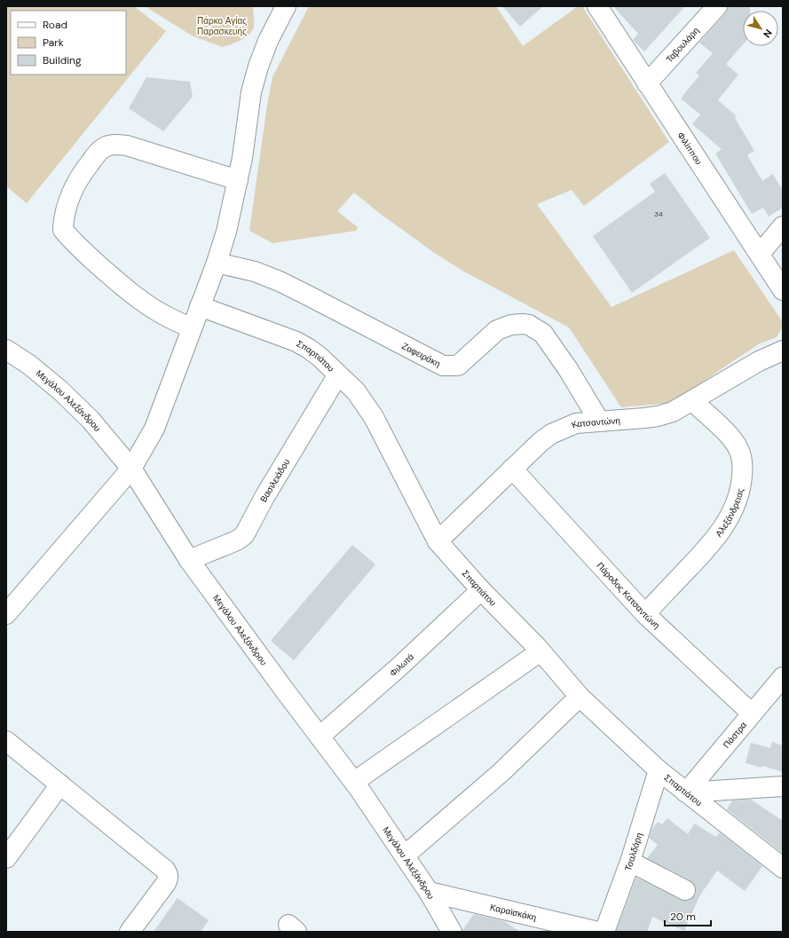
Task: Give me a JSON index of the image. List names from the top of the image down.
{
  "streets": {
    "street": [
      "Ταβουλάρη",
      "Φιλίππου",
      "Ζαφειράκη",
      "Σπαρτιάτου",
      "Μεγάλου Αλεξάνδρου",
      "Κατσαντώνη",
      "Βασιλειάδου",
      "Αλεξάνδρειας",
      "Πάροδος Κατσαντώνη",
      "Φιλωτά",
      "Πάστρα",
      "Τσαλδάρη",
      "Καραϊσκάκη"
    ]
  },
  "crossings": [
    ["Ταβουλάρη", "Φιλίππου"],
    ["Ζαφειράκη", "Κατσαντώνη"],
    ["Σπαρτιάτου", "Κατσαντώνη"],
    ["Σπαρτιάτου", "Βασιλειάδου"],
    ["Σπαρτιάτου", "Φιλωτά"],
    ["Σπαρτιάτου", "Πάστρα"],
    ["Σπαρτιάτου", "Τσαλδάρη"],
    ["Μεγάλου Αλεξάνδρου", "Βασιλειάδου"],
    ["Μεγάλου Αλεξάνδρου", "Φιλωτά"],
    ["Μεγάλου Αλεξάνδρου", "Καραϊσκάκη"],
    ["Κατσαντώνη", "Αλεξάνδρειας"],
    ["Κατσαντώνη", "Πάροδος Κατσαντώνη"],
    ["Αλεξάνδρειας", "Πάροδος Κατσαντώνη"],
    ["Πάροδος Κατσαντώνη", "Πάστρα"]
  ],
  "parks": ["Πάρκο Αγίας Παρασκευής"],
  "house_numbers": ["34"],
  "legend": ["Road", "Park", "Building"],
  "scale_bar": "20 m",
  "north": "bottom right"
}
